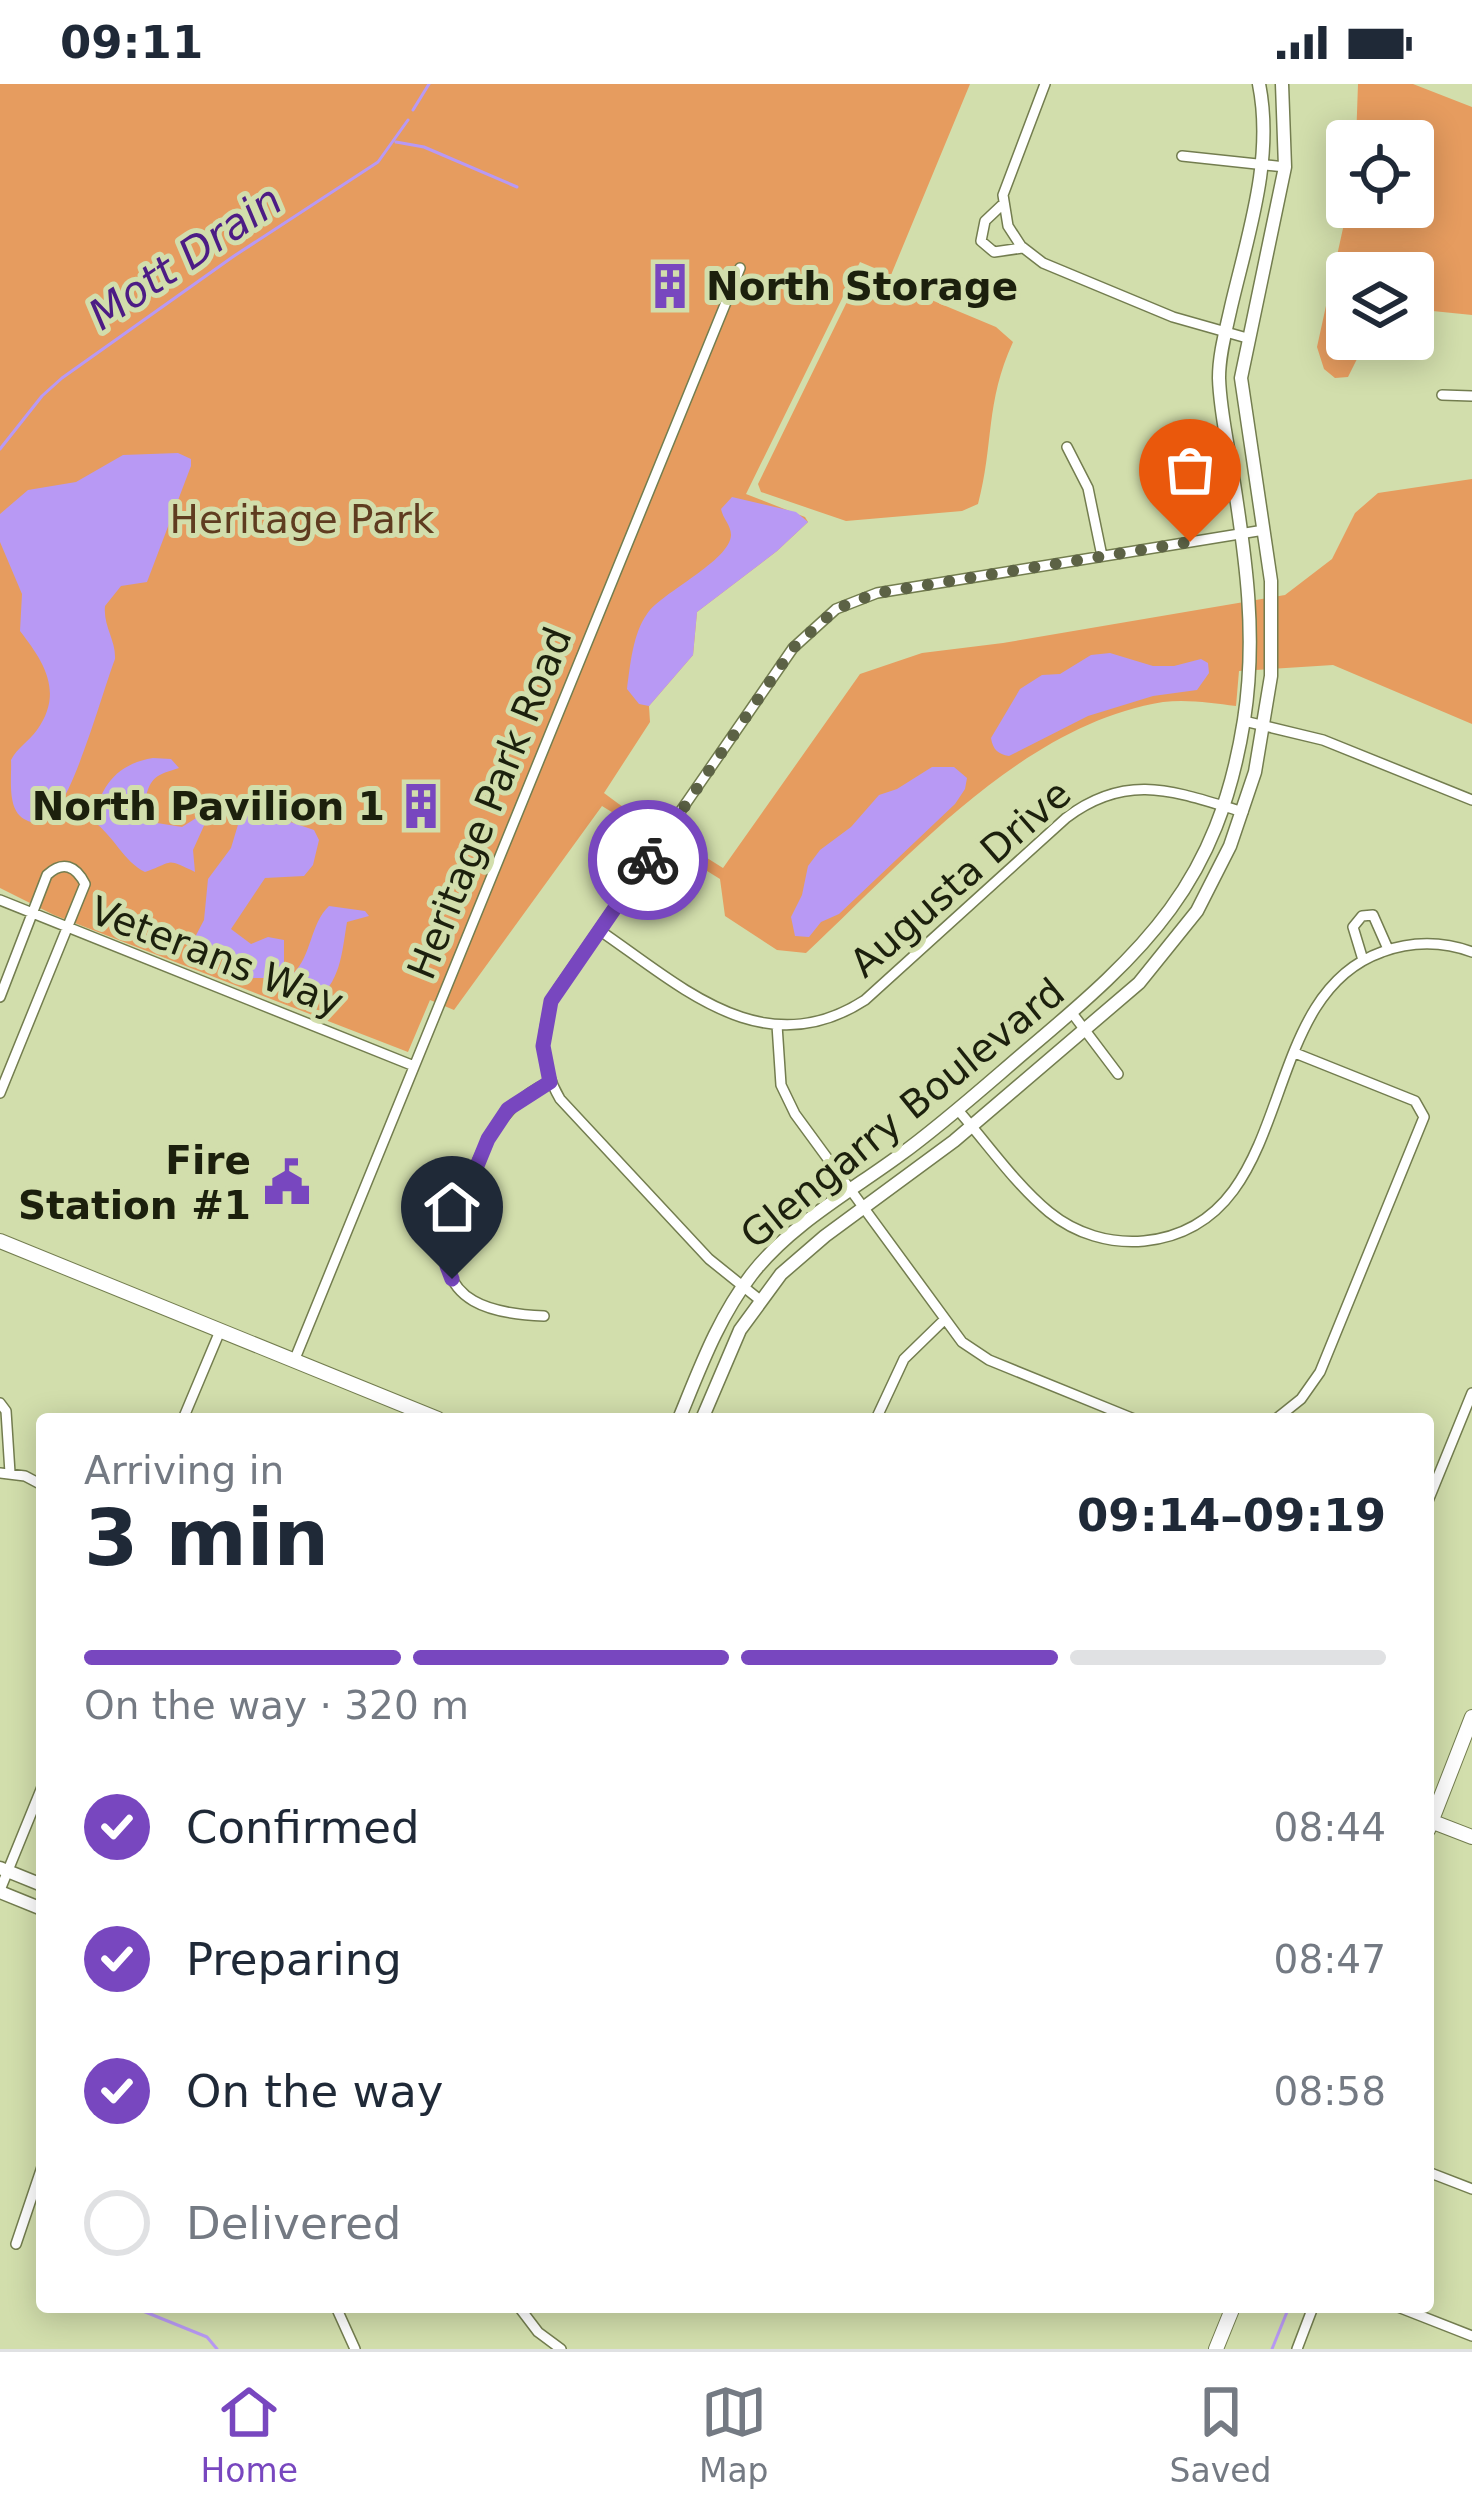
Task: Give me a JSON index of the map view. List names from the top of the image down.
{
  "streets": {
    "street": [
      "Heritage Park Road",
      "Augusta Drive",
      "Veterans Way",
      "Glengarry Boulevard"
    ]
  },
  "crossings": [
    ["Heritage Park Road", "Veterans Way"],
    ["Augusta Drive", "Glengarry Boulevard"]
  ],
  "water": ["Mott Drain"],
  "parks": ["Heritage Park"],
  "places": {
    "building": ["North Storage", "North Pavilion 1"],
    "public building": ["Fire Station #1"]
  },
  "page": {
    "status": "09:11",
    "heading": ["3 min", "Arriving in", "09:14–09:19"],
    "bar": "On the way · 320 m",
    "list": [
      ["Confirmed", "08:44"],
      ["Preparing", "08:47"],
      ["On the way", "08:58"],
      "Delivered"
    ],
    "tabs": ["Home", "Map", "Saved"]
  }
}
